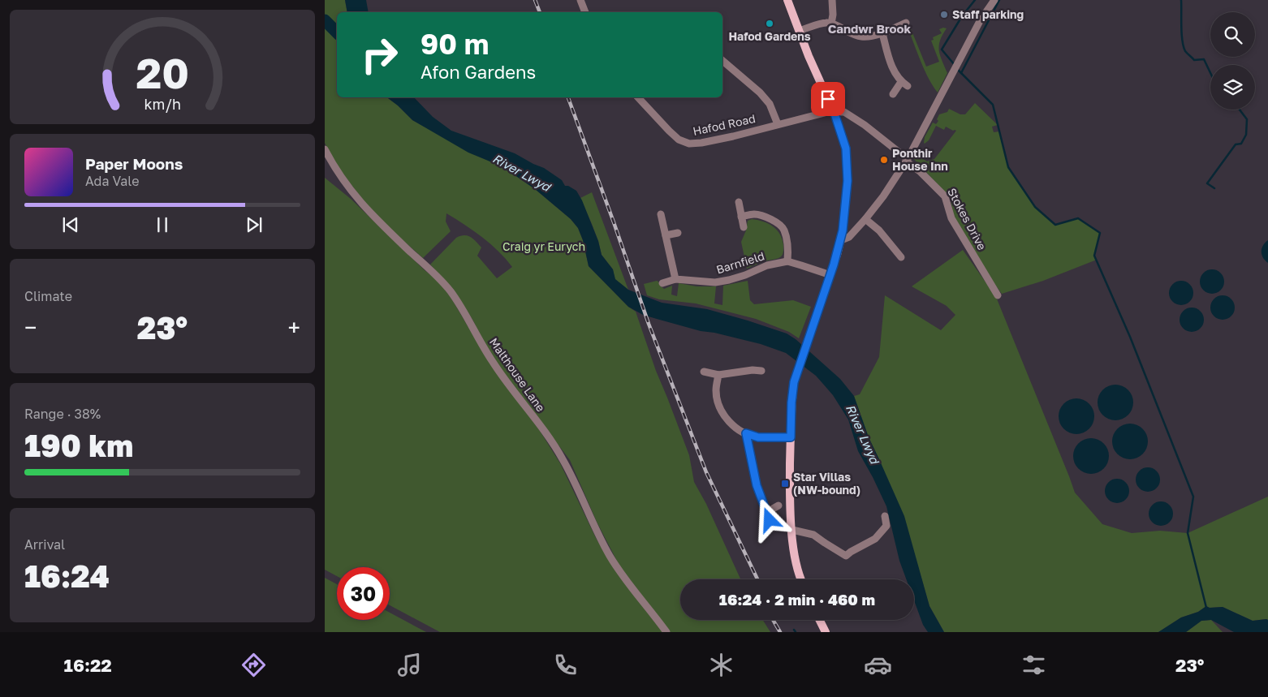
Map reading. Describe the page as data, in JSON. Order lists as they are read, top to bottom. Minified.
{"streets":{"street":["Hafod Road","Stokes Drive","Barnfield","Malthouse Lane"]},"crossings":[["Hafod Road","Stokes Drive"]],"districts":["Candwr Brook"],"water":["River Lwyd"],"parks":["Craig yr Eurych"],"places":{"other":["Staff parking","Hafod Gardens","Ponthir House Inn"],"transit":["Star Villas (NW-bound)"]},"page":{"turn":["90 m","Afon Gardens"],"song":["Paper Moons","Ada Vale"],"tile":["Climate",["Range · 38%","190 km"],["Arrival","16:24"]],"heat":["−","23°","+"],"limit":"30","trip":"16:24 · 2 min · 460 m","tabs":["16:22","23°"],"gauge":["20","km/h"]}}
